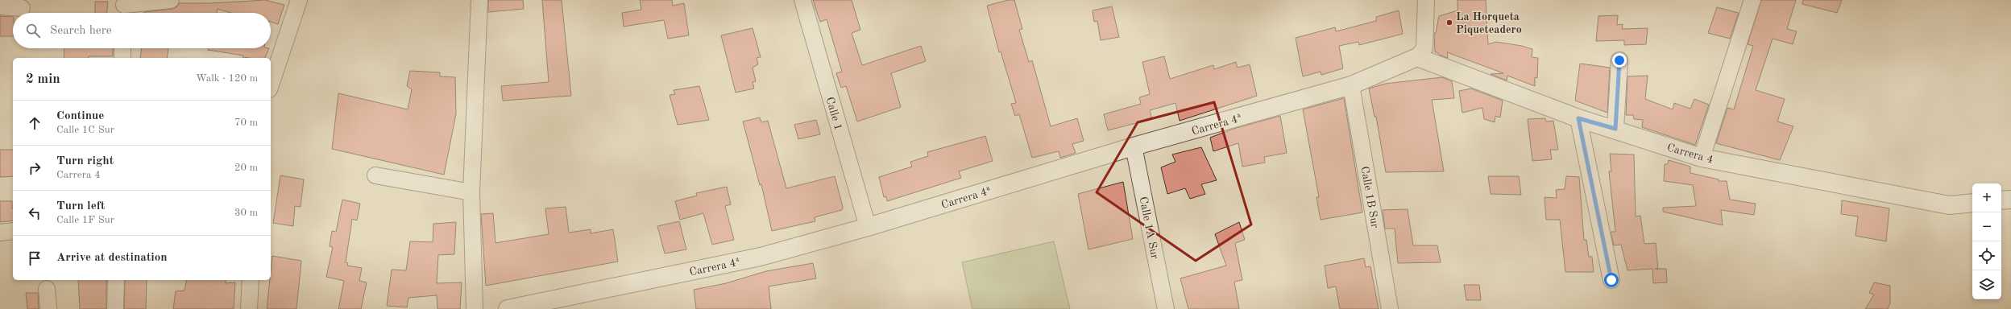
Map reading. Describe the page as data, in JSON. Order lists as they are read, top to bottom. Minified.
{"streets":{"street":["Calle 1","Carrera 4ª","Carrera 4","Calle 1B Sur","Calle 1A Sur"]},"crossings":[["Calle 1","Carrera 4ª"],["Carrera 4ª","Carrera 4"],["Carrera 4ª","Calle 1B Sur"],["Carrera 4ª","Calle 1A Sur"]],"places":["La Horqueta Piqueteadero"],"page":{"search":"Search here","heading":["2 min","Walk · 120 m"],"list":[["Continue","Calle 1C Sur","70 m"],["Turn right","Carrera 4","20 m"],["Turn left","Calle 1F Sur","30 m"],"Arrive at destination"],"map_buttons":["+","−"]}}
